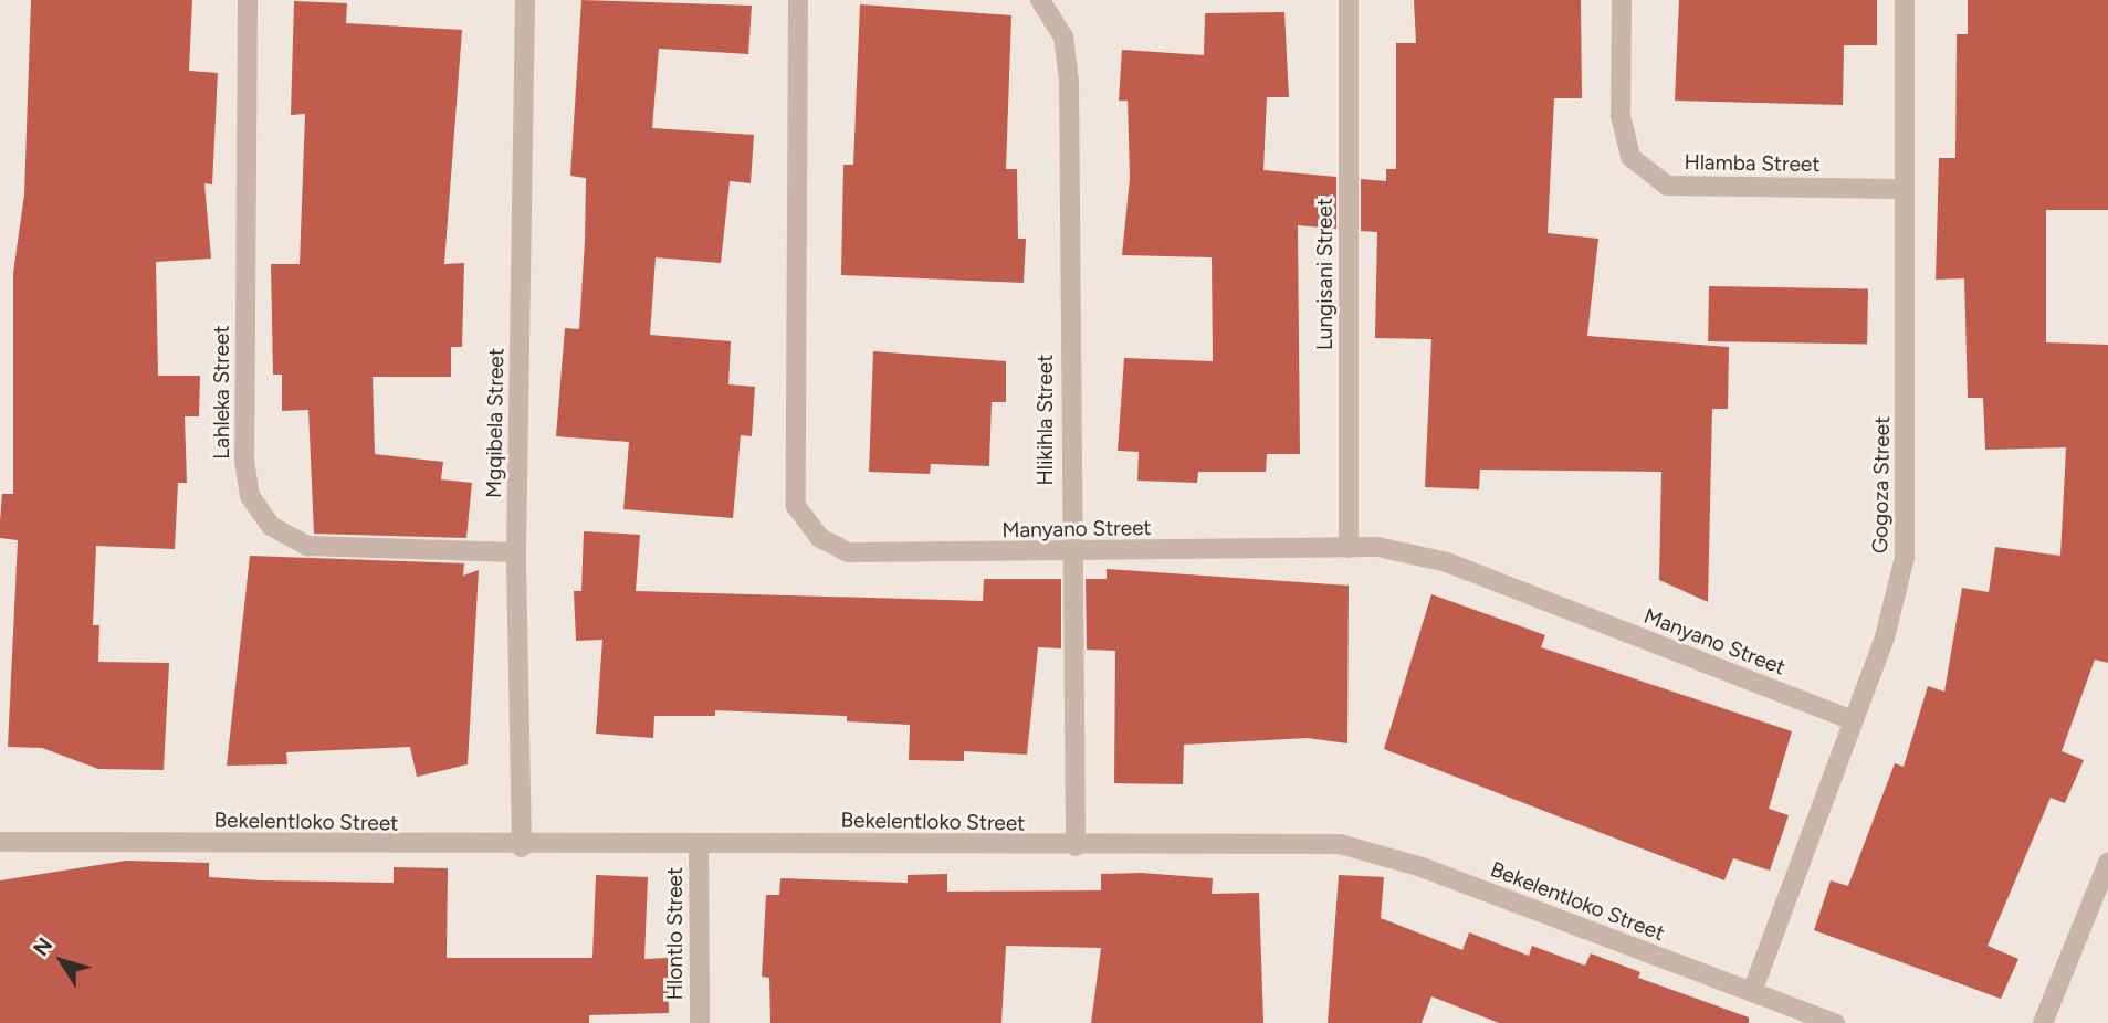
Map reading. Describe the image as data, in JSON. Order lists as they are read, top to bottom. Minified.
{"streets":{"street":["Hlamba Street","Lungisani Street","Lahleka Street","Hlikihla Street","Mgqibela Street","Gogoza Street","Manyano Street","Bekelentloko Street","Hlontlo Street"]},"crossings":[["Hlamba Street","Gogoza Street"],["Lungisani Street","Manyano Street"],["Lahleka Street","Mgqibela Street"],["Hlikihla Street","Manyano Street"],["Hlikihla Street","Bekelentloko Street"],["Mgqibela Street","Bekelentloko Street"],["Gogoza Street","Manyano Street"],["Gogoza Street","Bekelentloko Street"],["Bekelentloko Street","Hlontlo Street"]],"north":"top left"}
